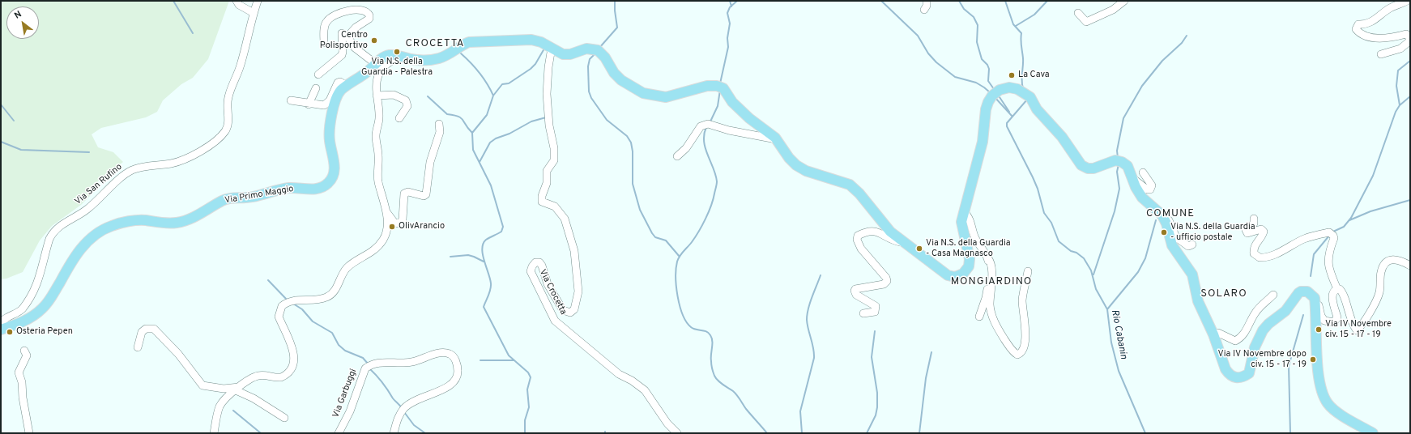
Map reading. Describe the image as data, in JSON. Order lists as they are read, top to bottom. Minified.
{"streets":{"main road":["Via Primo Maggio"],"street":["Via San Rufino","Via Crocetta","Via Garbuggi"]},"crossings":[["Via Primo Maggio","Via Crocetta"]],"districts":["CROCETTA","COMUNE","MONGIARDINO","SOLARO"],"water":["Rio Cabanin"],"places":["Centro Polisportivo","Via N.S. della Guardia - Palestra","La Cava","OlivArancio","Via N.S. della Guardia - ufficio postale","Via N.S. della Guardia - Casa Magnasco","Via IV Novembre civ. 15 - 17 - 19","Osteria Pepen","Via IV Novembre dopo civ. 15 - 17 - 19"],"north":"top left"}
